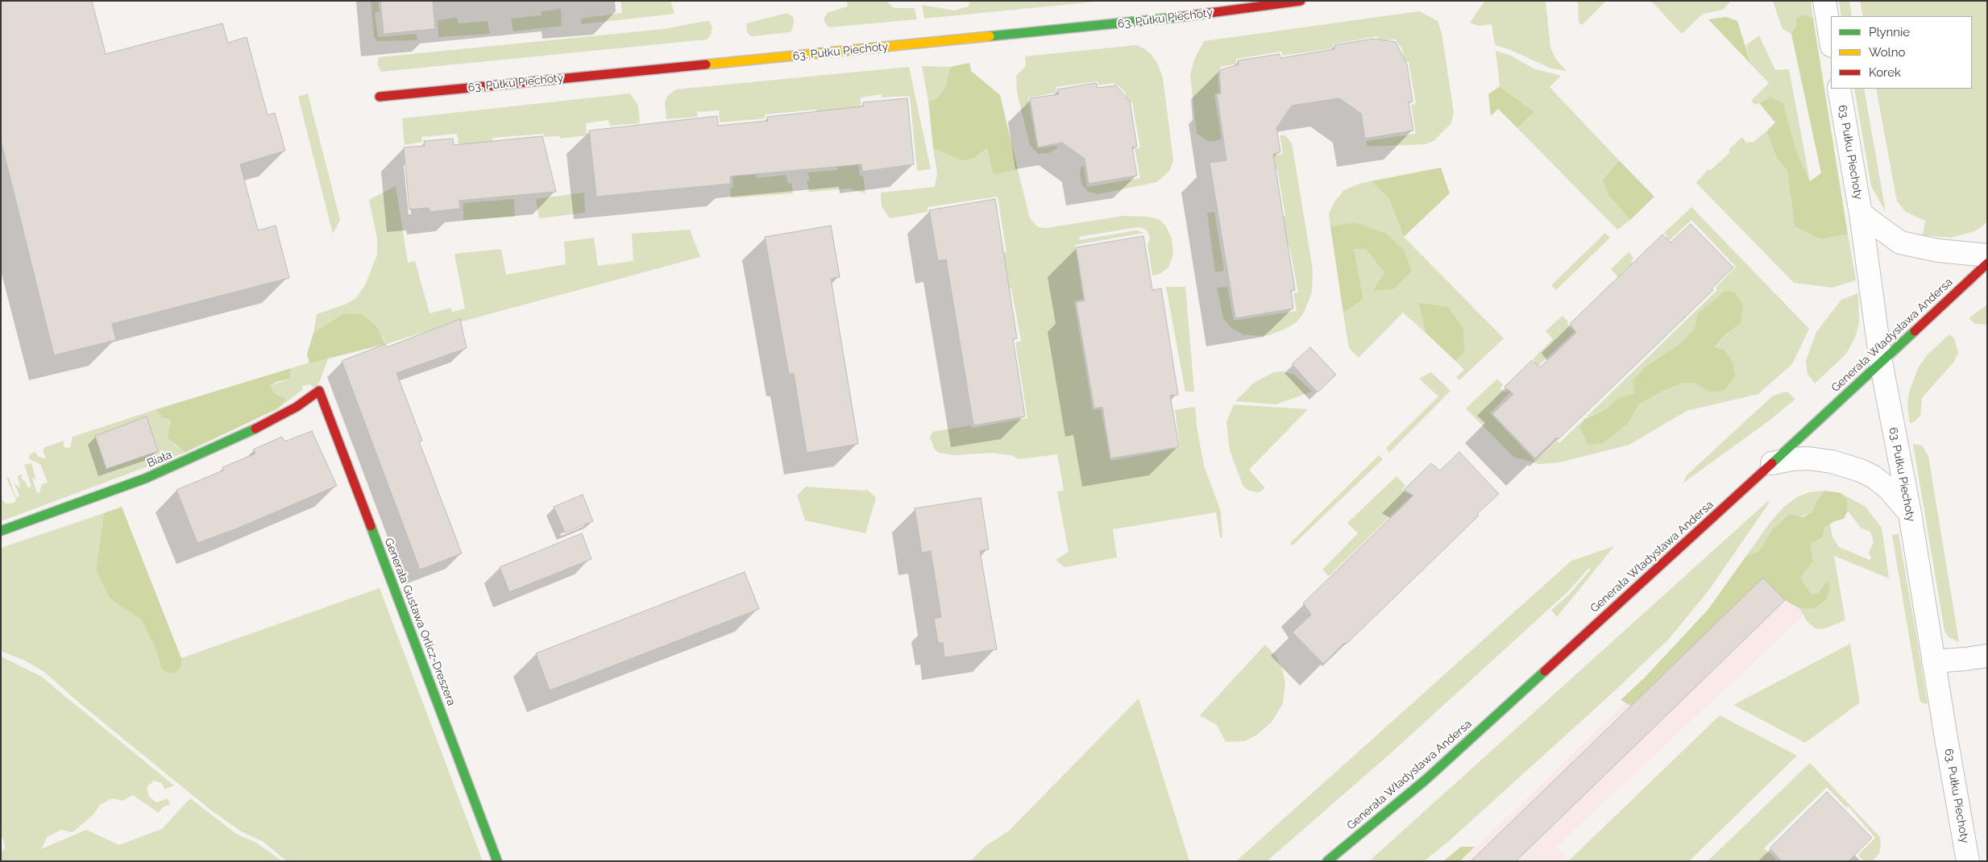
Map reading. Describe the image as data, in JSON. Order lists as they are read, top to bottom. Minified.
{"streets":{"street":["63. Pułku Piechoty","Generała Władysława Andersa","Biała","Generała Gustawa Orlicz-Dreszera"]},"crossings":[["63. Pułku Piechoty","Generała Władysława Andersa"],["Biała","Generała Gustawa Orlicz-Dreszera"]],"legend":["Płynnie","Wolno","Korek"]}
